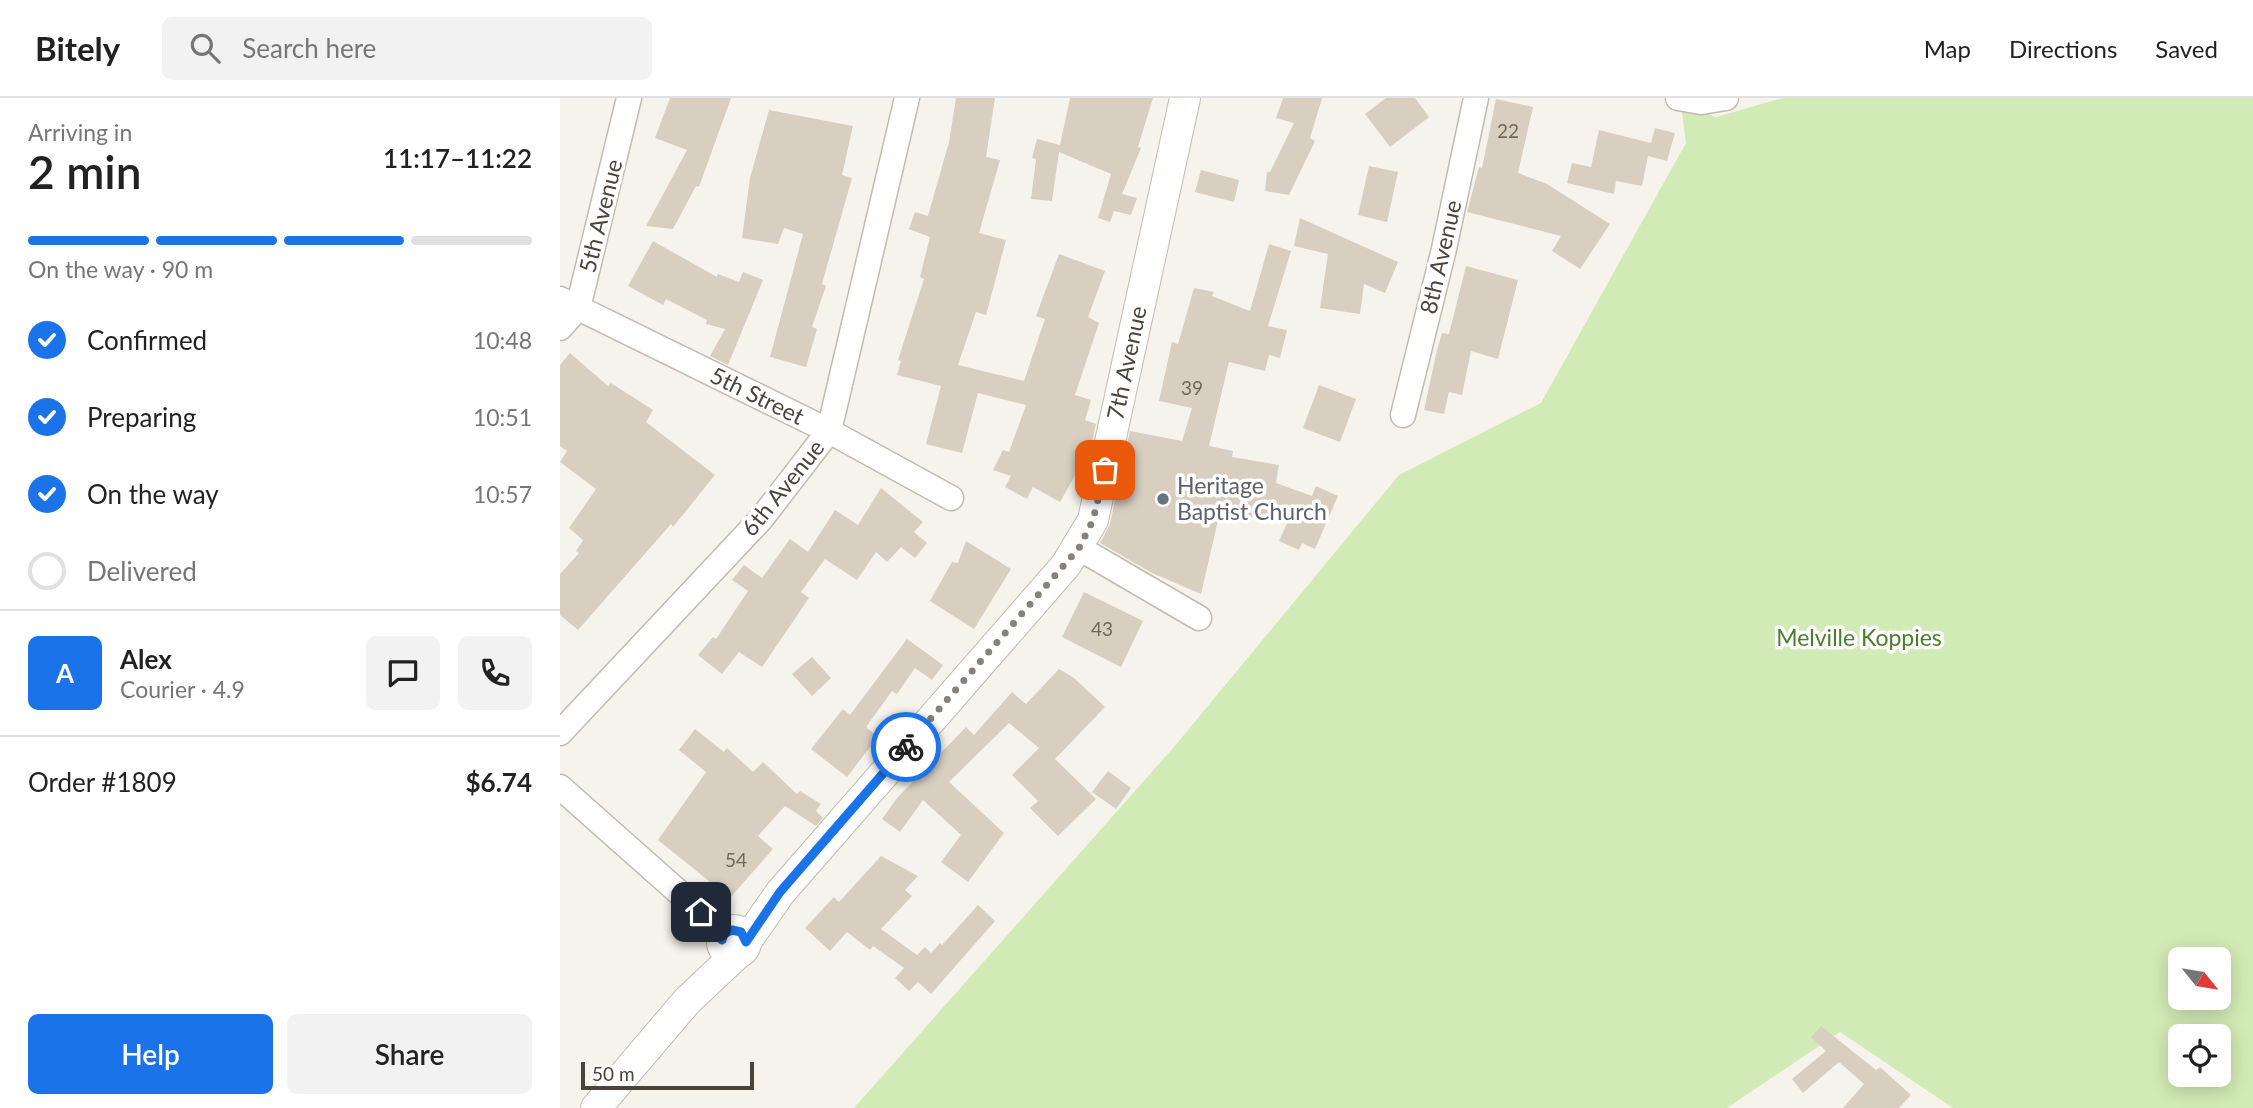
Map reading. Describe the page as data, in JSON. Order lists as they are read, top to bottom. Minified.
{"streets":{"street":["5th Avenue","8th Avenue","7th Avenue","5th Street","6th Avenue"]},"crossings":[["5th Avenue","5th Street"],["5th Street","6th Avenue"]],"parks":["Melville Koppies"],"places":["Heritage Baptist Church"],"house_numbers":["22","39","43","54"],"scale_bar":"50 m","north":"bottom right","page":{"header":"Bitely","search":"Search here","nav":["Map","Directions","Saved"],"heading":["2 min","Arriving in","11:17–11:22"],"panel":["Alex","Courier · 4.9","Order #1809","$6.74"],"bar":"On the way · 90 m","list":[["Confirmed","10:48"],["Preparing","10:51"],["On the way","10:57"],"Delivered"],"round":"A","buttons":["Help","Share"],"scale":"50 m"}}
